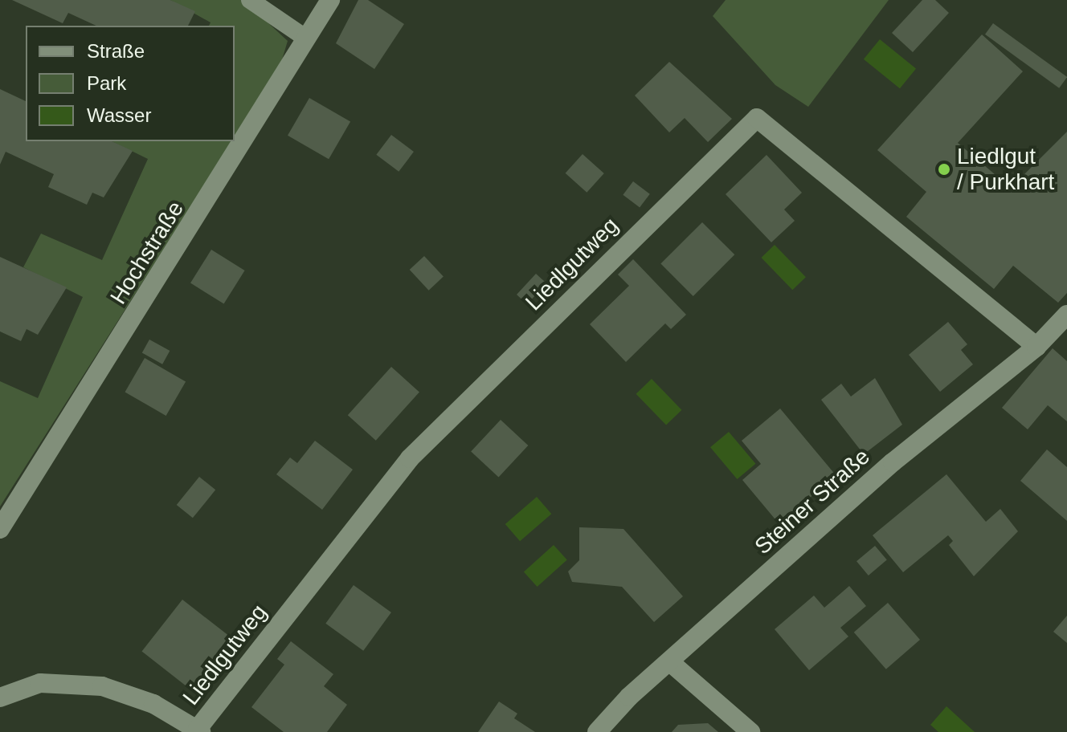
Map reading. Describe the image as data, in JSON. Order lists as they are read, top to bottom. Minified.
{"streets":{"street":["Hochstraße","Liedlgutweg","Steiner Straße"]},"crossings":[["Liedlgutweg","Steiner Straße"]],"places":["Liedlgut / Purkhart"],"legend":["Straße","Park","Wasser"]}
